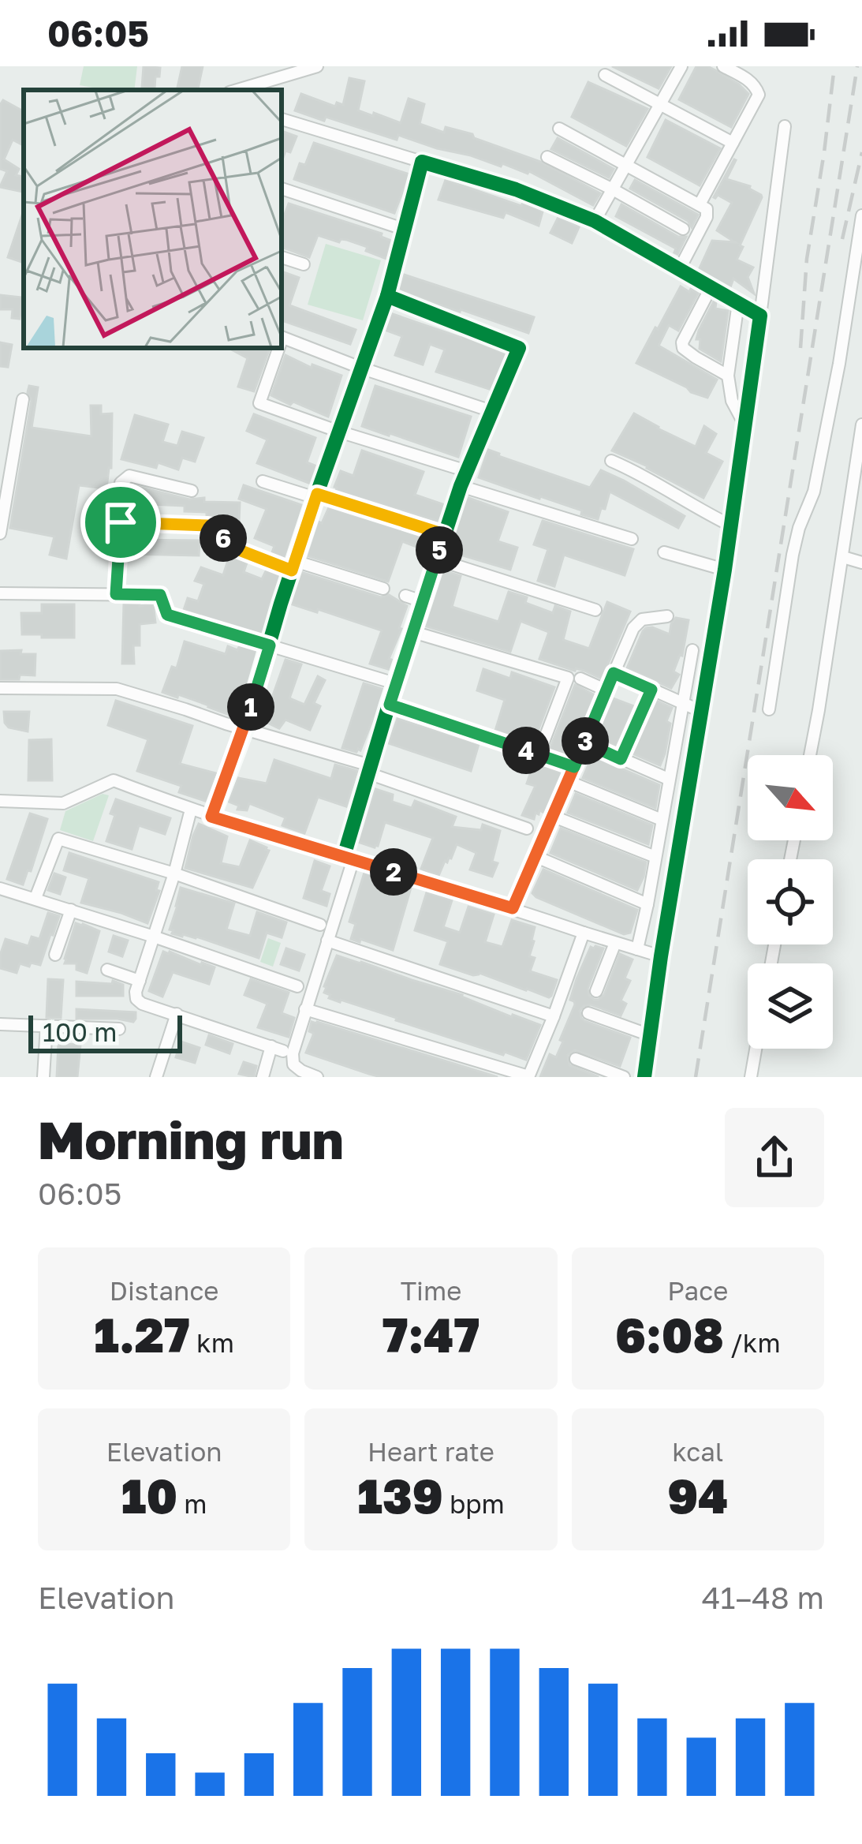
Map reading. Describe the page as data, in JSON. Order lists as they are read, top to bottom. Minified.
{"scale_bar":"100 m","north":"bottom right","page":{"status":"06:05","pins":["6","5","1","3","4","2"],"scale":"100 m","heading":["Morning run","06:05"],"stats":[["Distance","1.27 km"],["Time","7:47"],["Pace","6:08 /km"],["Elevation","10 m"],["Heart rate","139 bpm"],["kcal","94"]],"chart":["Elevation","41–48 m"]}}
